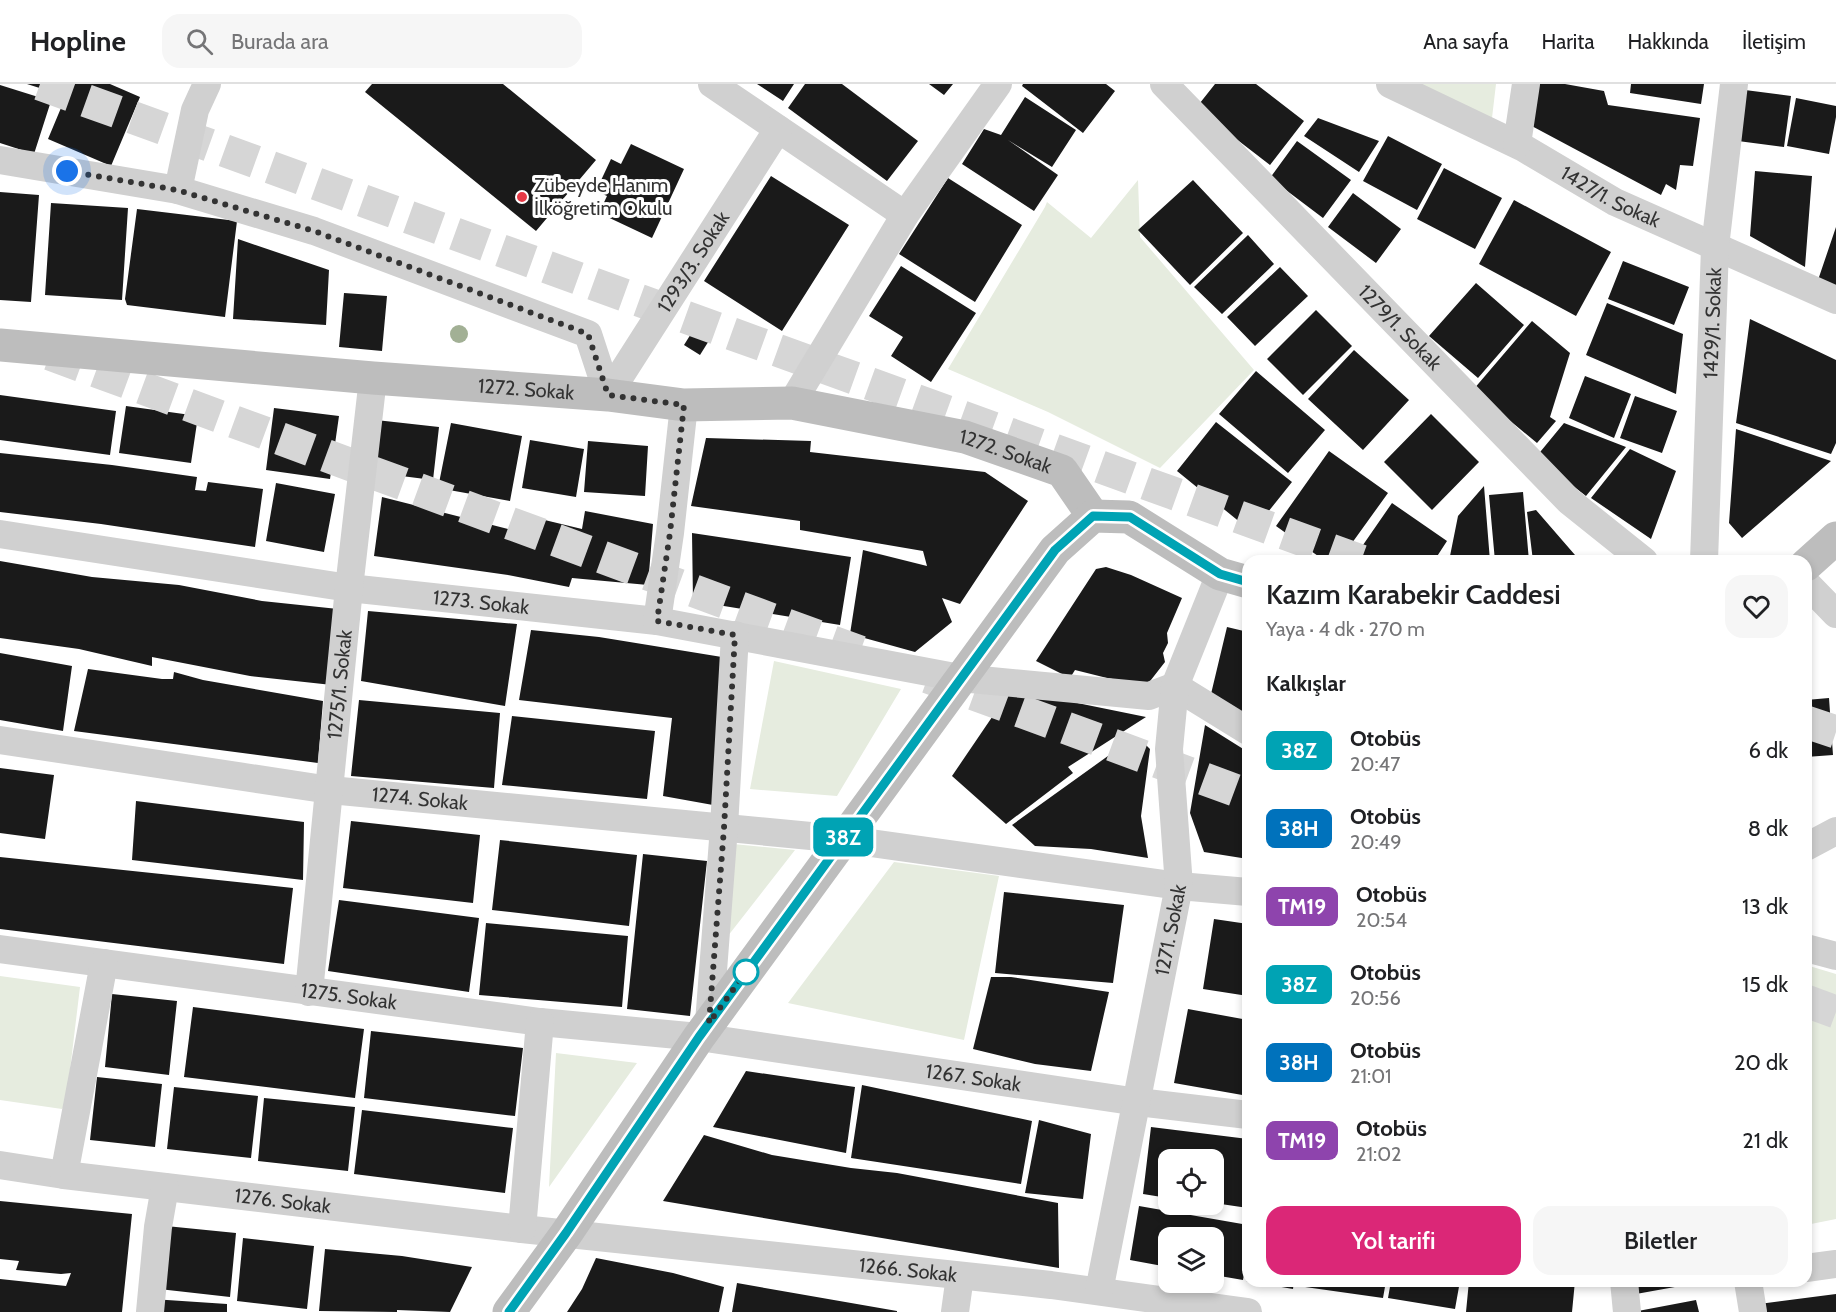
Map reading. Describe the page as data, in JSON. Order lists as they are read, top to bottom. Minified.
{"streets":{"main road":["1272. Sokak"],"street":["1427/1. Sokak","1293/3. Sokak","1429/1. Sokak","1279/1. Sokak","1273. Sokak","1275/1. Sokak","1274. Sokak","1271. Sokak","1275. Sokak","1267. Sokak","1276. Sokak","1266. Sokak"]},"crossings":[["1427/1. Sokak","1429/1. Sokak"],["1293/3. Sokak","1272. Sokak"],["1272. Sokak","1275/1. Sokak"],["1273. Sokak","1275/1. Sokak"],["1273. Sokak","1271. Sokak"],["1275/1. Sokak","1274. Sokak"],["1275/1. Sokak","1275. Sokak"],["1274. Sokak","1271. Sokak"],["1271. Sokak","1267. Sokak"],["1271. Sokak","1266. Sokak"],["1275. Sokak","1267. Sokak"],["1276. Sokak","1266. Sokak"]],"places":["Zübeyde Hanım İlköğretim Okulu"],"lines":["bus line 38Z"],"page":{"header":"Hopline","search":"Burada ara","nav":["Ana sayfa","Harita","Hakkında","İletişim"],"on_map":"38Z","heading":[["Kazım Karabekir Caddesi","Yaya · 4 dk · 270 m"],"Kalkışlar"],"list":[{"mark":"38Z","name":"Otobüs","note":"20:47","value":"6 dk"},{"mark":"38H","name":"Otobüs","note":"20:49","value":"8 dk"},{"mark":"TM19","name":"Otobüs","note":"20:54","value":"13 dk"},{"mark":"38Z","name":"Otobüs","note":"20:56","value":"15 dk"},{"mark":"38H","name":"Otobüs","note":"21:01","value":"20 dk"},{"mark":"TM19","name":"Otobüs","note":"21:02","value":"21 dk"}],"buttons":["Yol tarifi","Biletler"]}}
